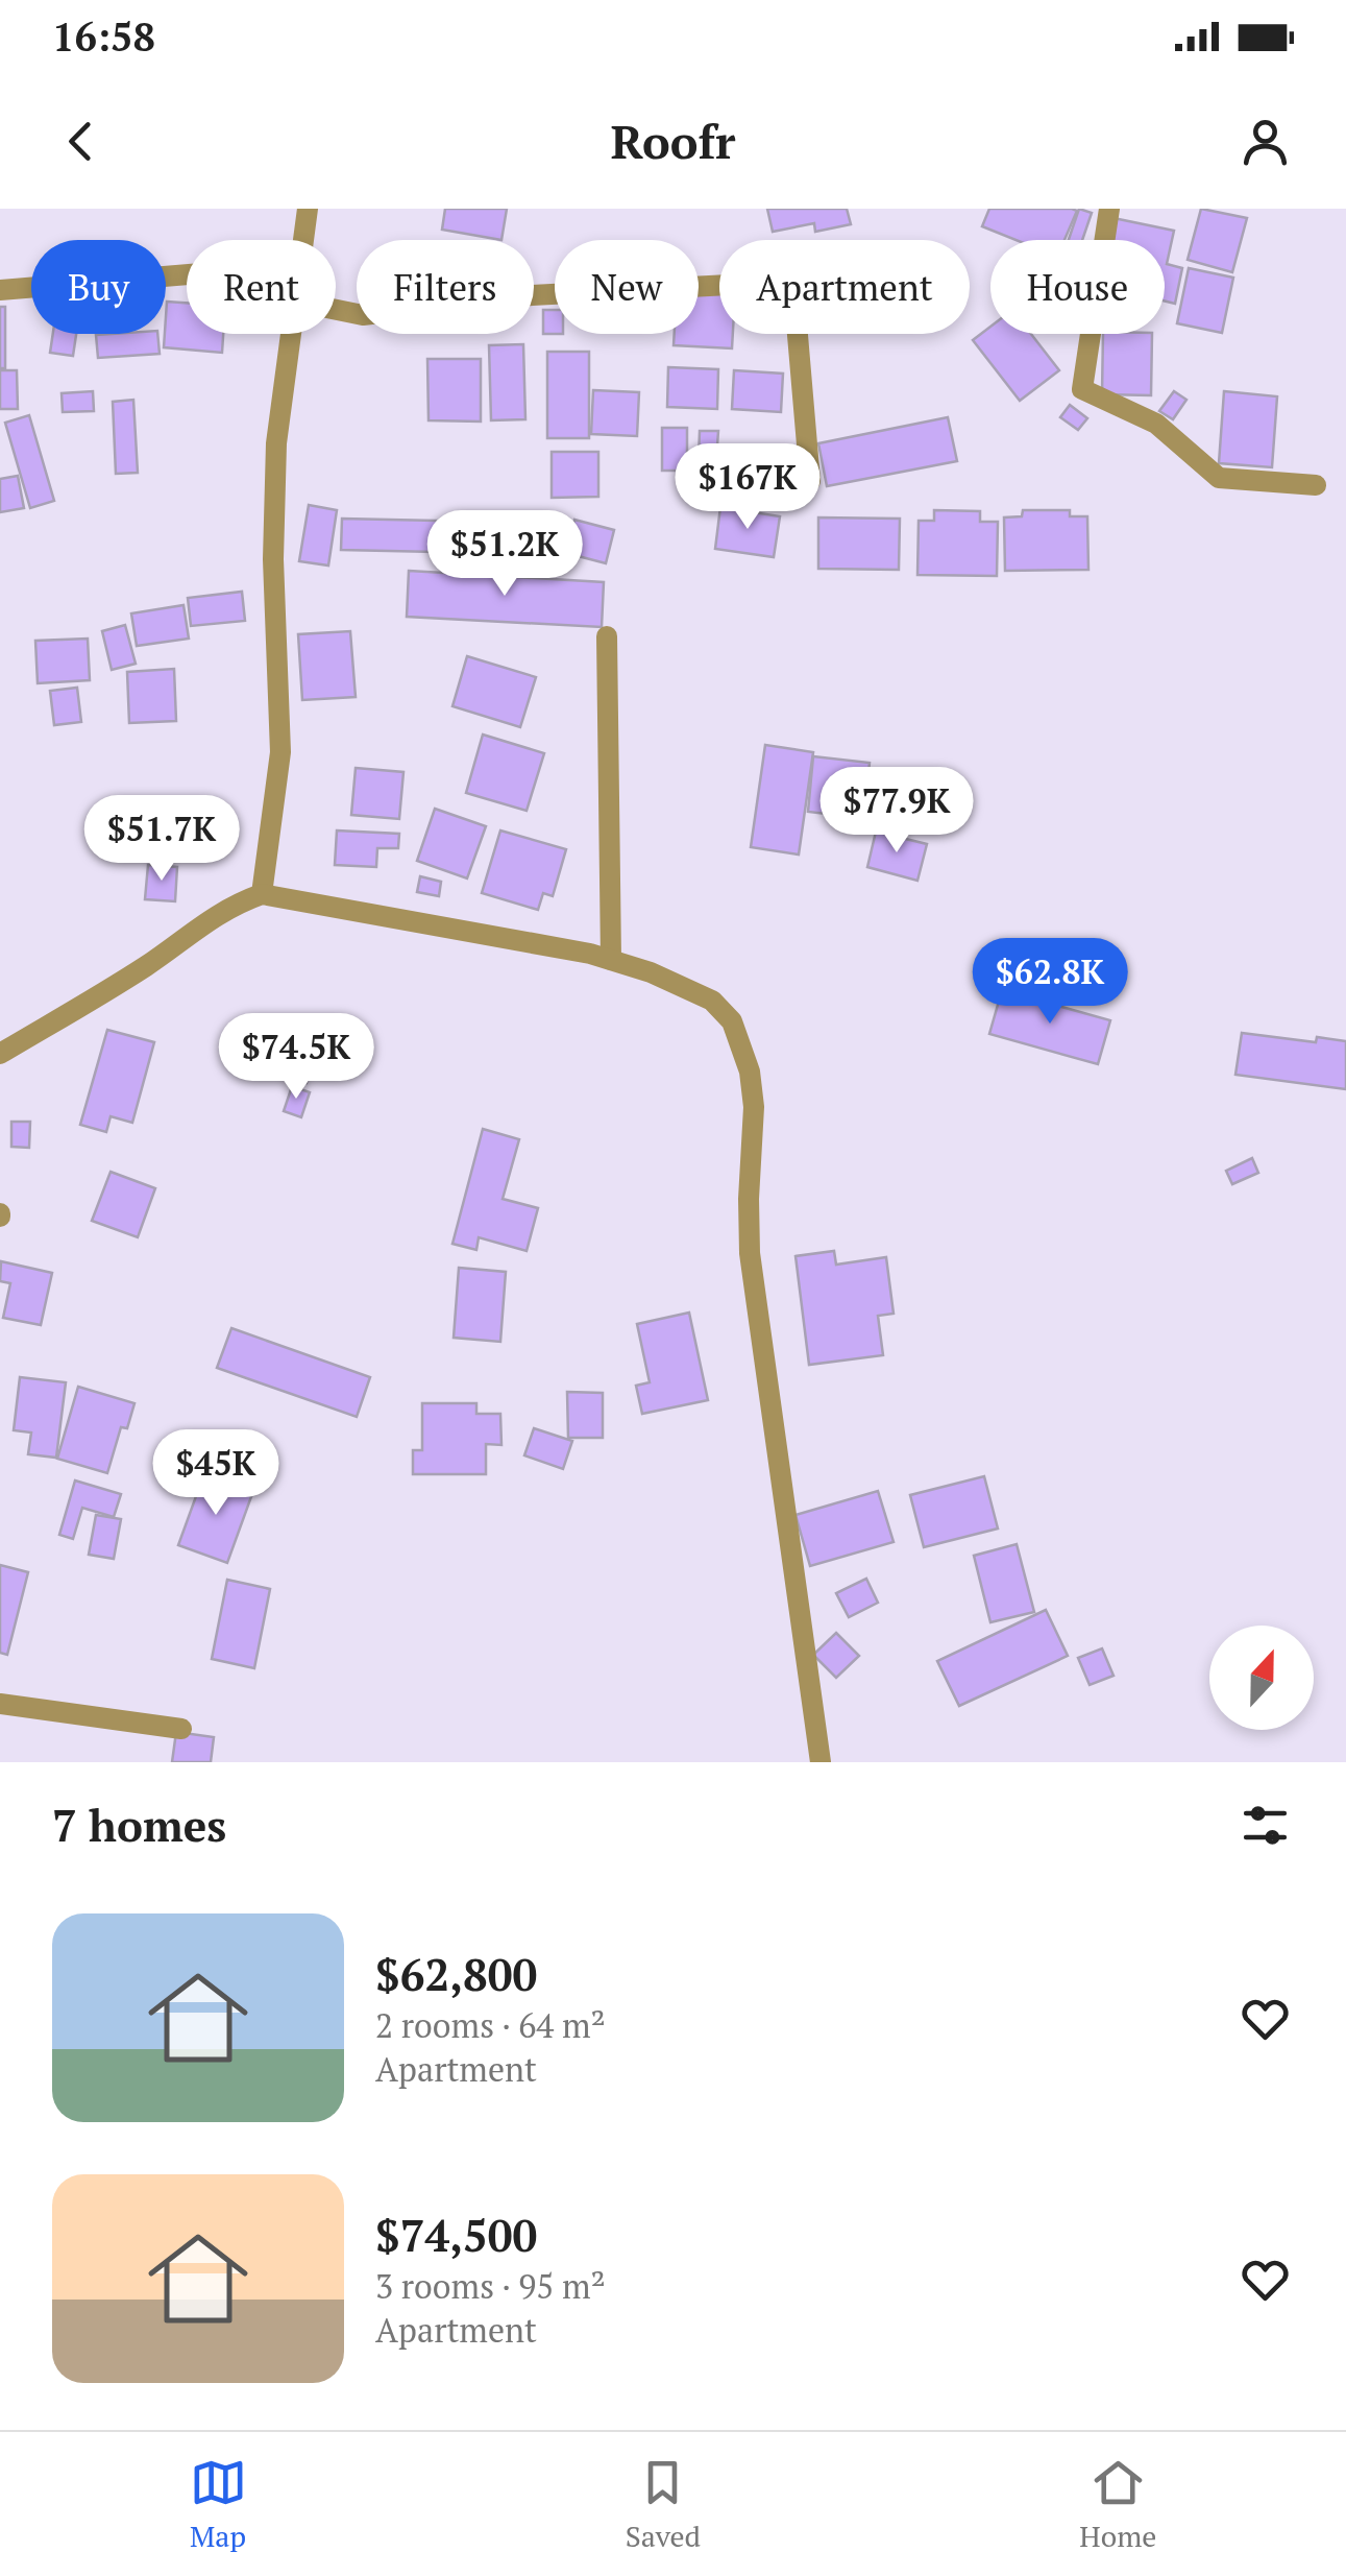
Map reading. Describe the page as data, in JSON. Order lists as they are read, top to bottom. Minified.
{"north":"top","page":{"status":"16:58","header":"Roofr","chip":["Buy","Rent","Filters","New","Apartment","House"],"price":["$167K","$51.2K","$77.9K","$51.7K","$62.8K","$74.5K","$45K"],"heading":"7 homes","list":[{"name":"$62,800","note":"2 rooms · 64 m² · Apartment"},{"name":"$74,500","note":"3 rooms · 95 m² · Apartment"}],"tabs":["Map","Saved","Home"]}}
